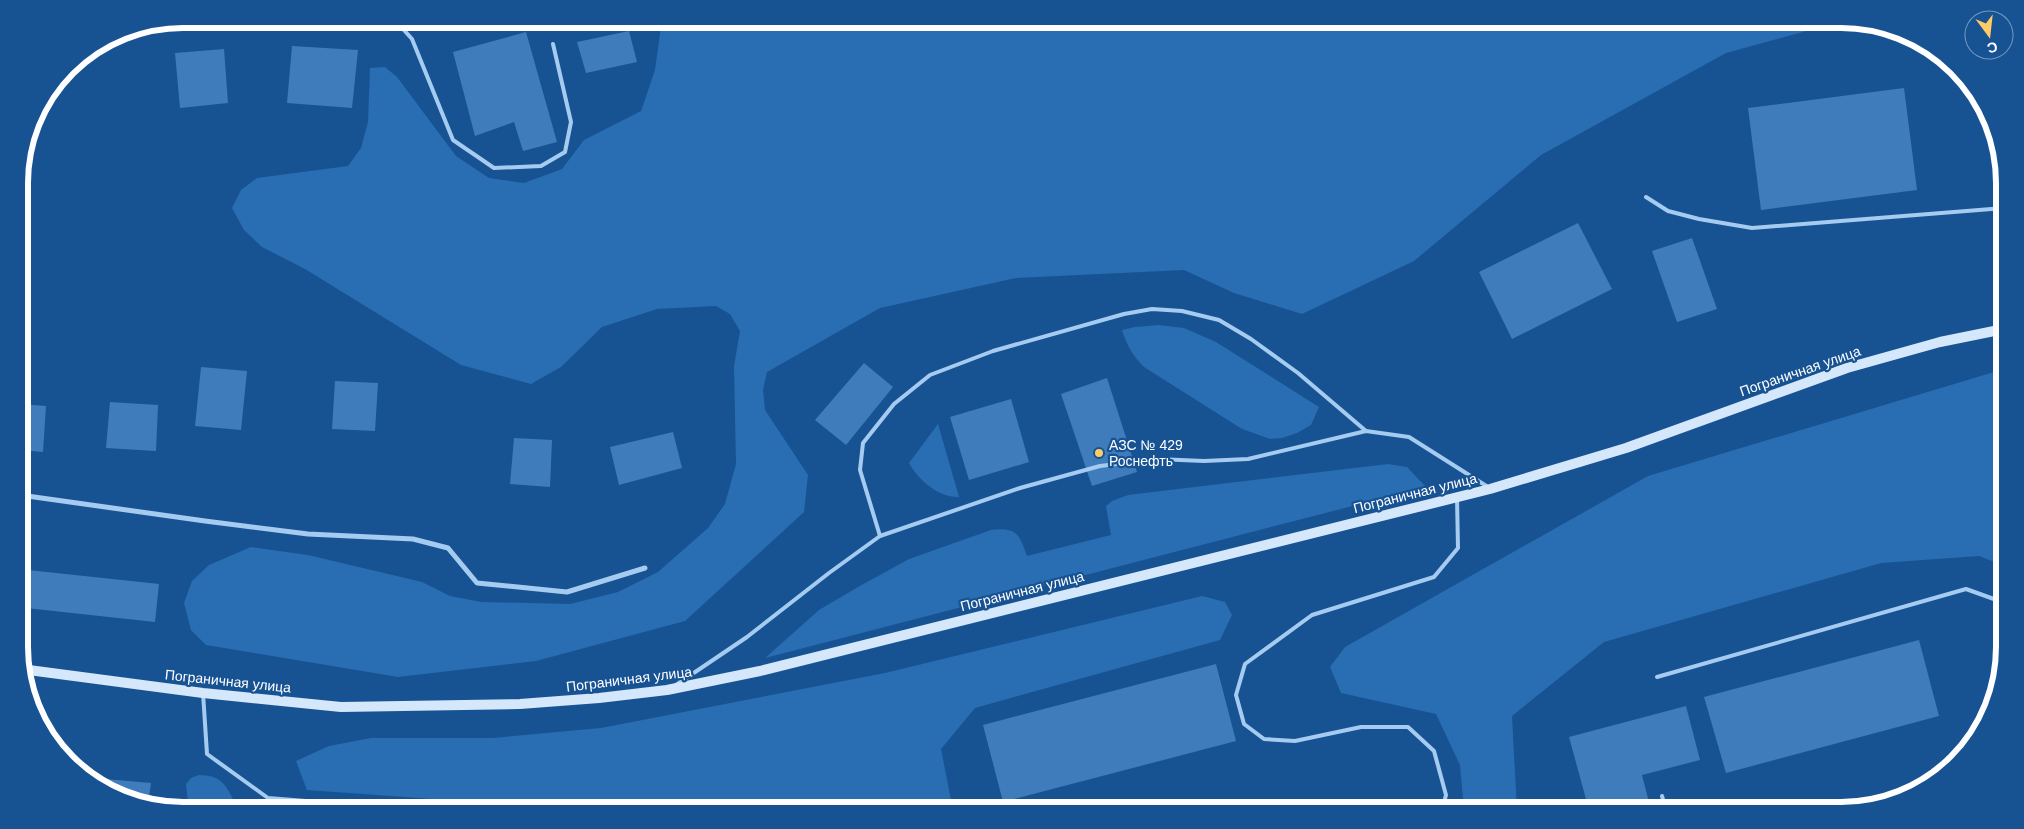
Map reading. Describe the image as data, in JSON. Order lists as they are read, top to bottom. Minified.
{"streets":{"main road":["Пограничная улица"]},"places":["АЗС № 429 Роснефть"],"north":"bottom"}
